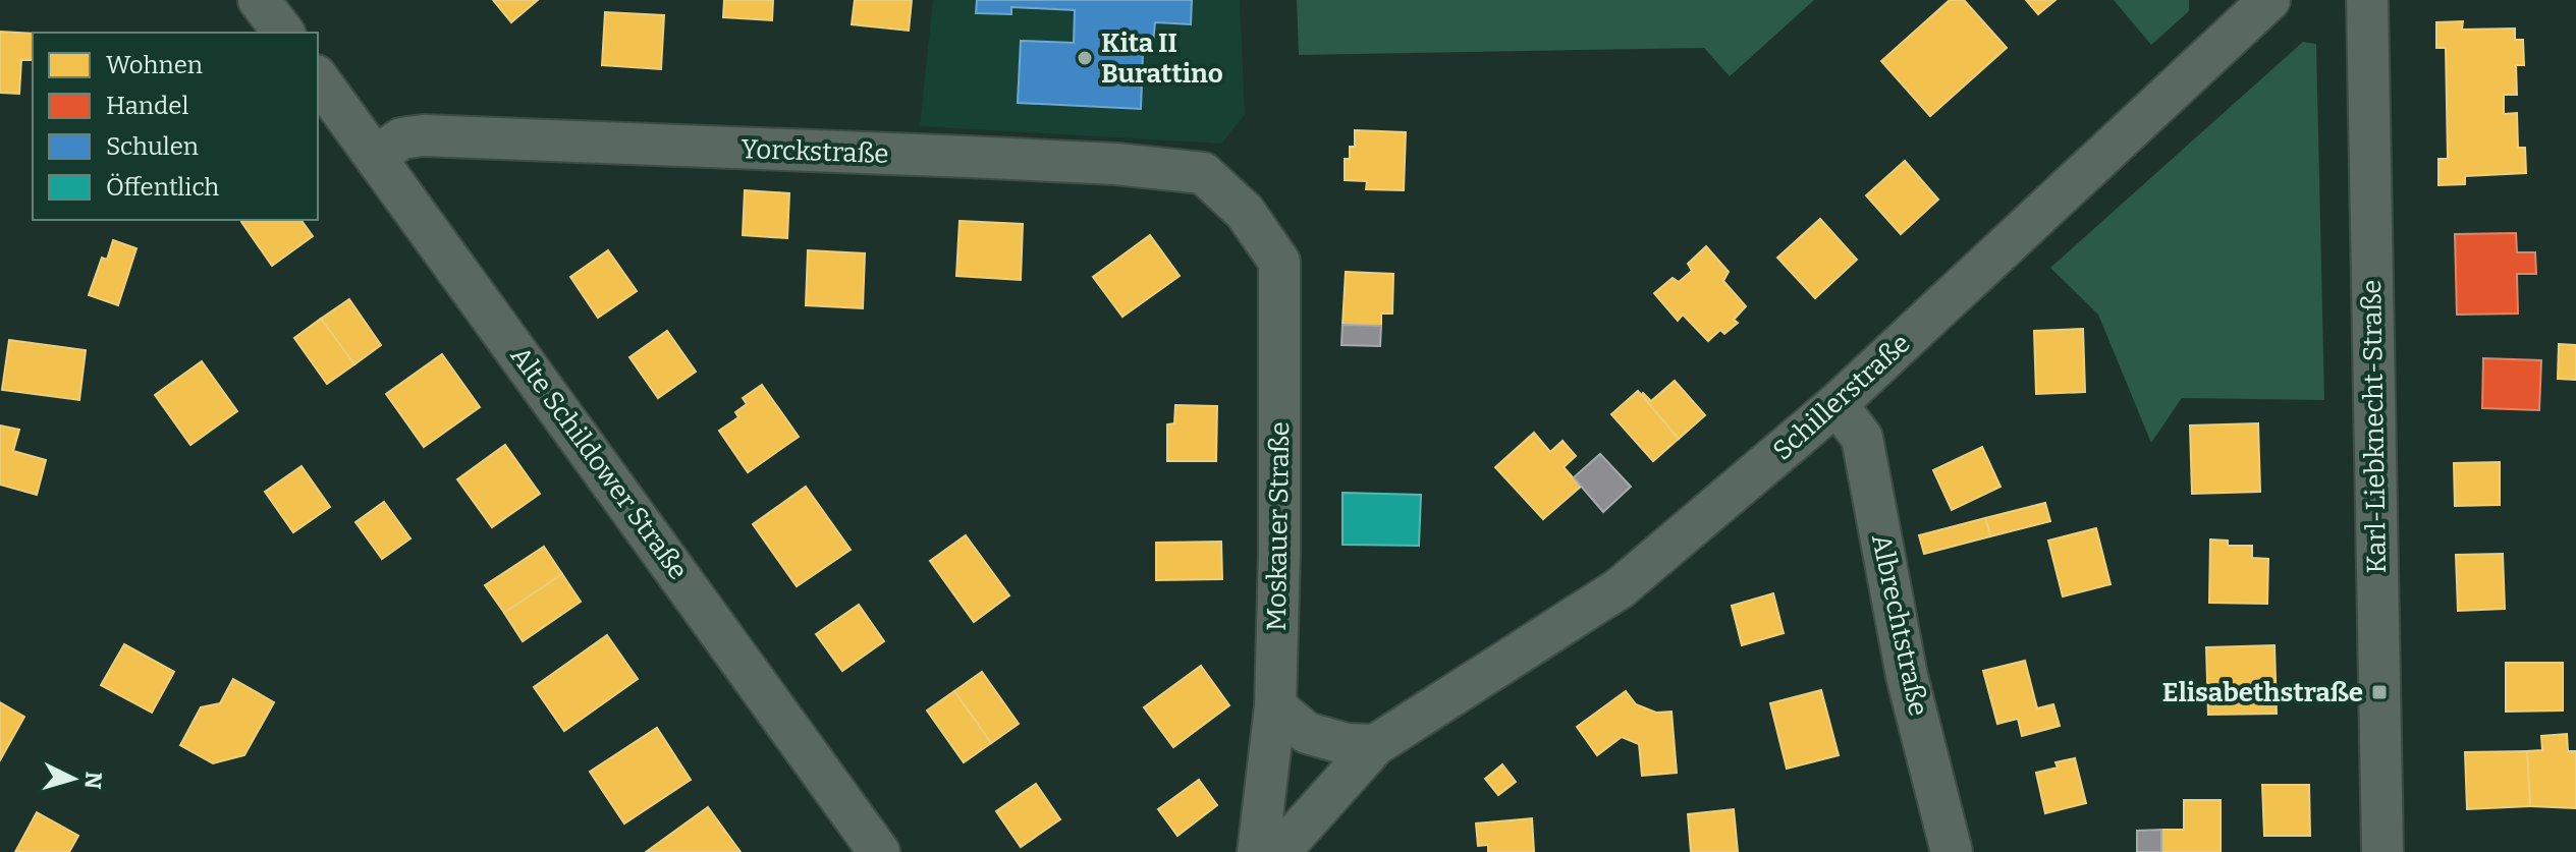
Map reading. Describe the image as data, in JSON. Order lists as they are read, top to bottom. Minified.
{"streets":{"street":["Yorckstraße","Schillerstraße","Karl-Liebknecht-Straße","Alte Schildower Straße","Moskauer Straße","Albrechtstraße"]},"crossings":[["Yorckstraße","Alte Schildower Straße"],["Yorckstraße","Moskauer Straße"],["Schillerstraße","Albrechtstraße"]],"places":{"other":["Kita II Burattino"],"transit":["Elisabethstraße"]},"legend":["Wohnen","Handel","Schulen","Öffentlich"],"north":"right"}
